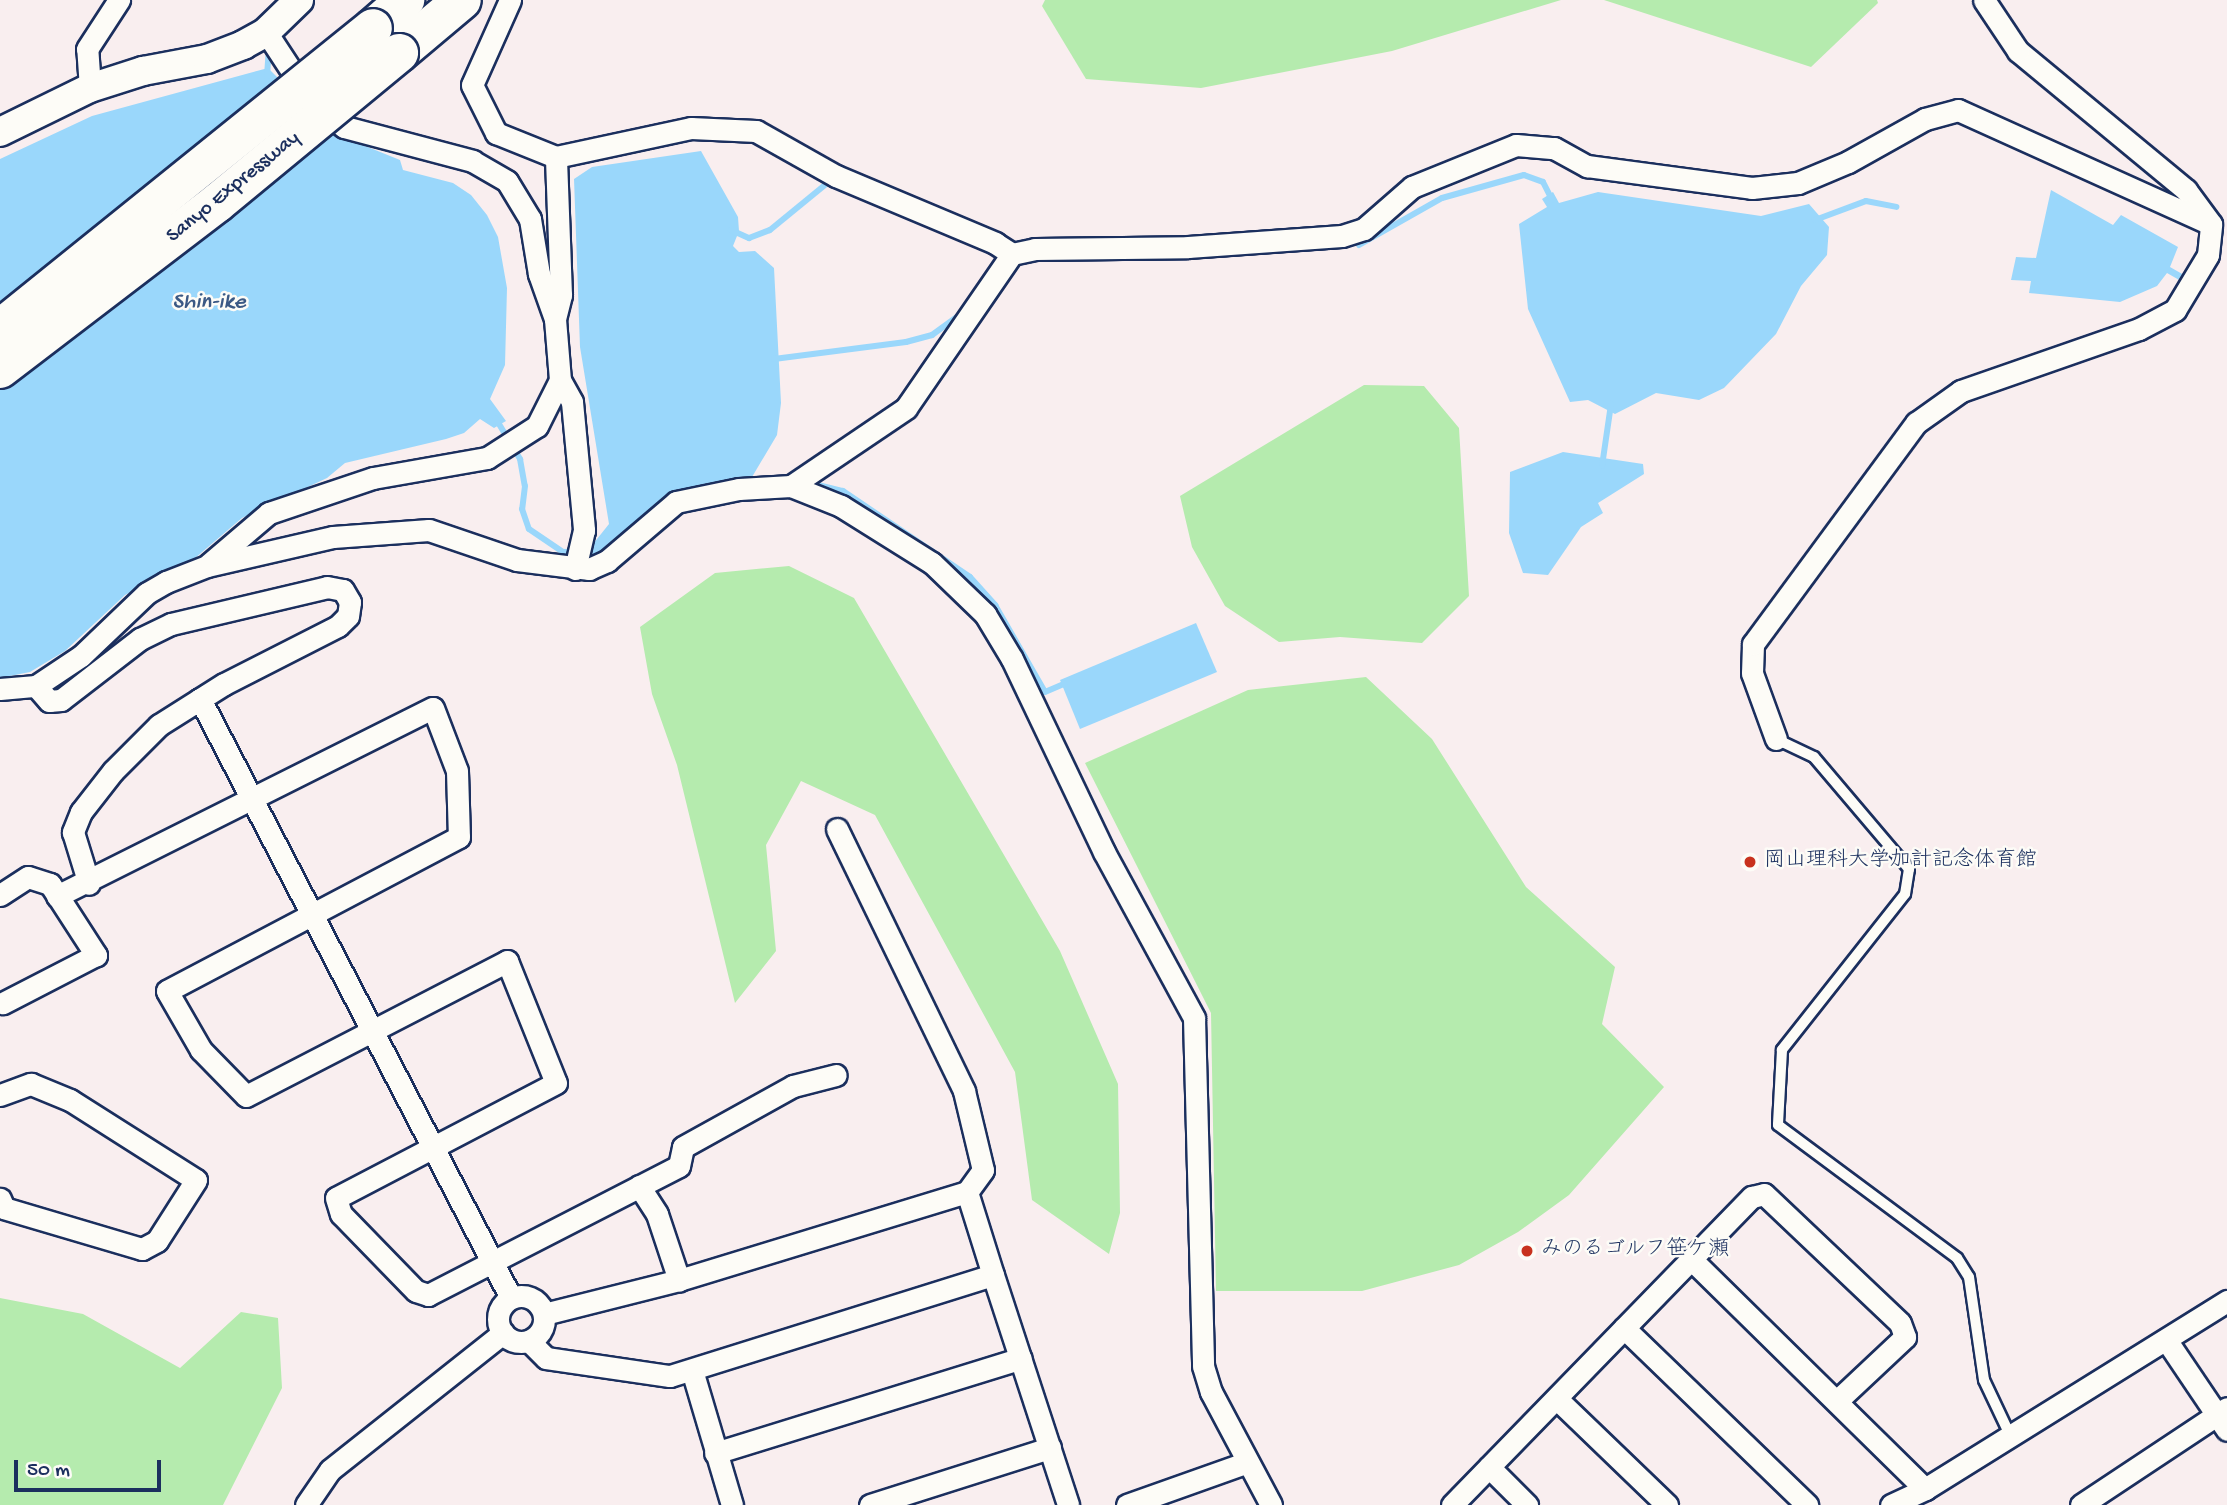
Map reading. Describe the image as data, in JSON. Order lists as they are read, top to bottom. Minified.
{"streets":{"highway":["Sanyo Expressway"]},"water":["Shin-ike"],"places":["岡山理科大学加計記念体育館","みのるゴルフ笹ケ瀬"],"scale_bar":"50 m"}
